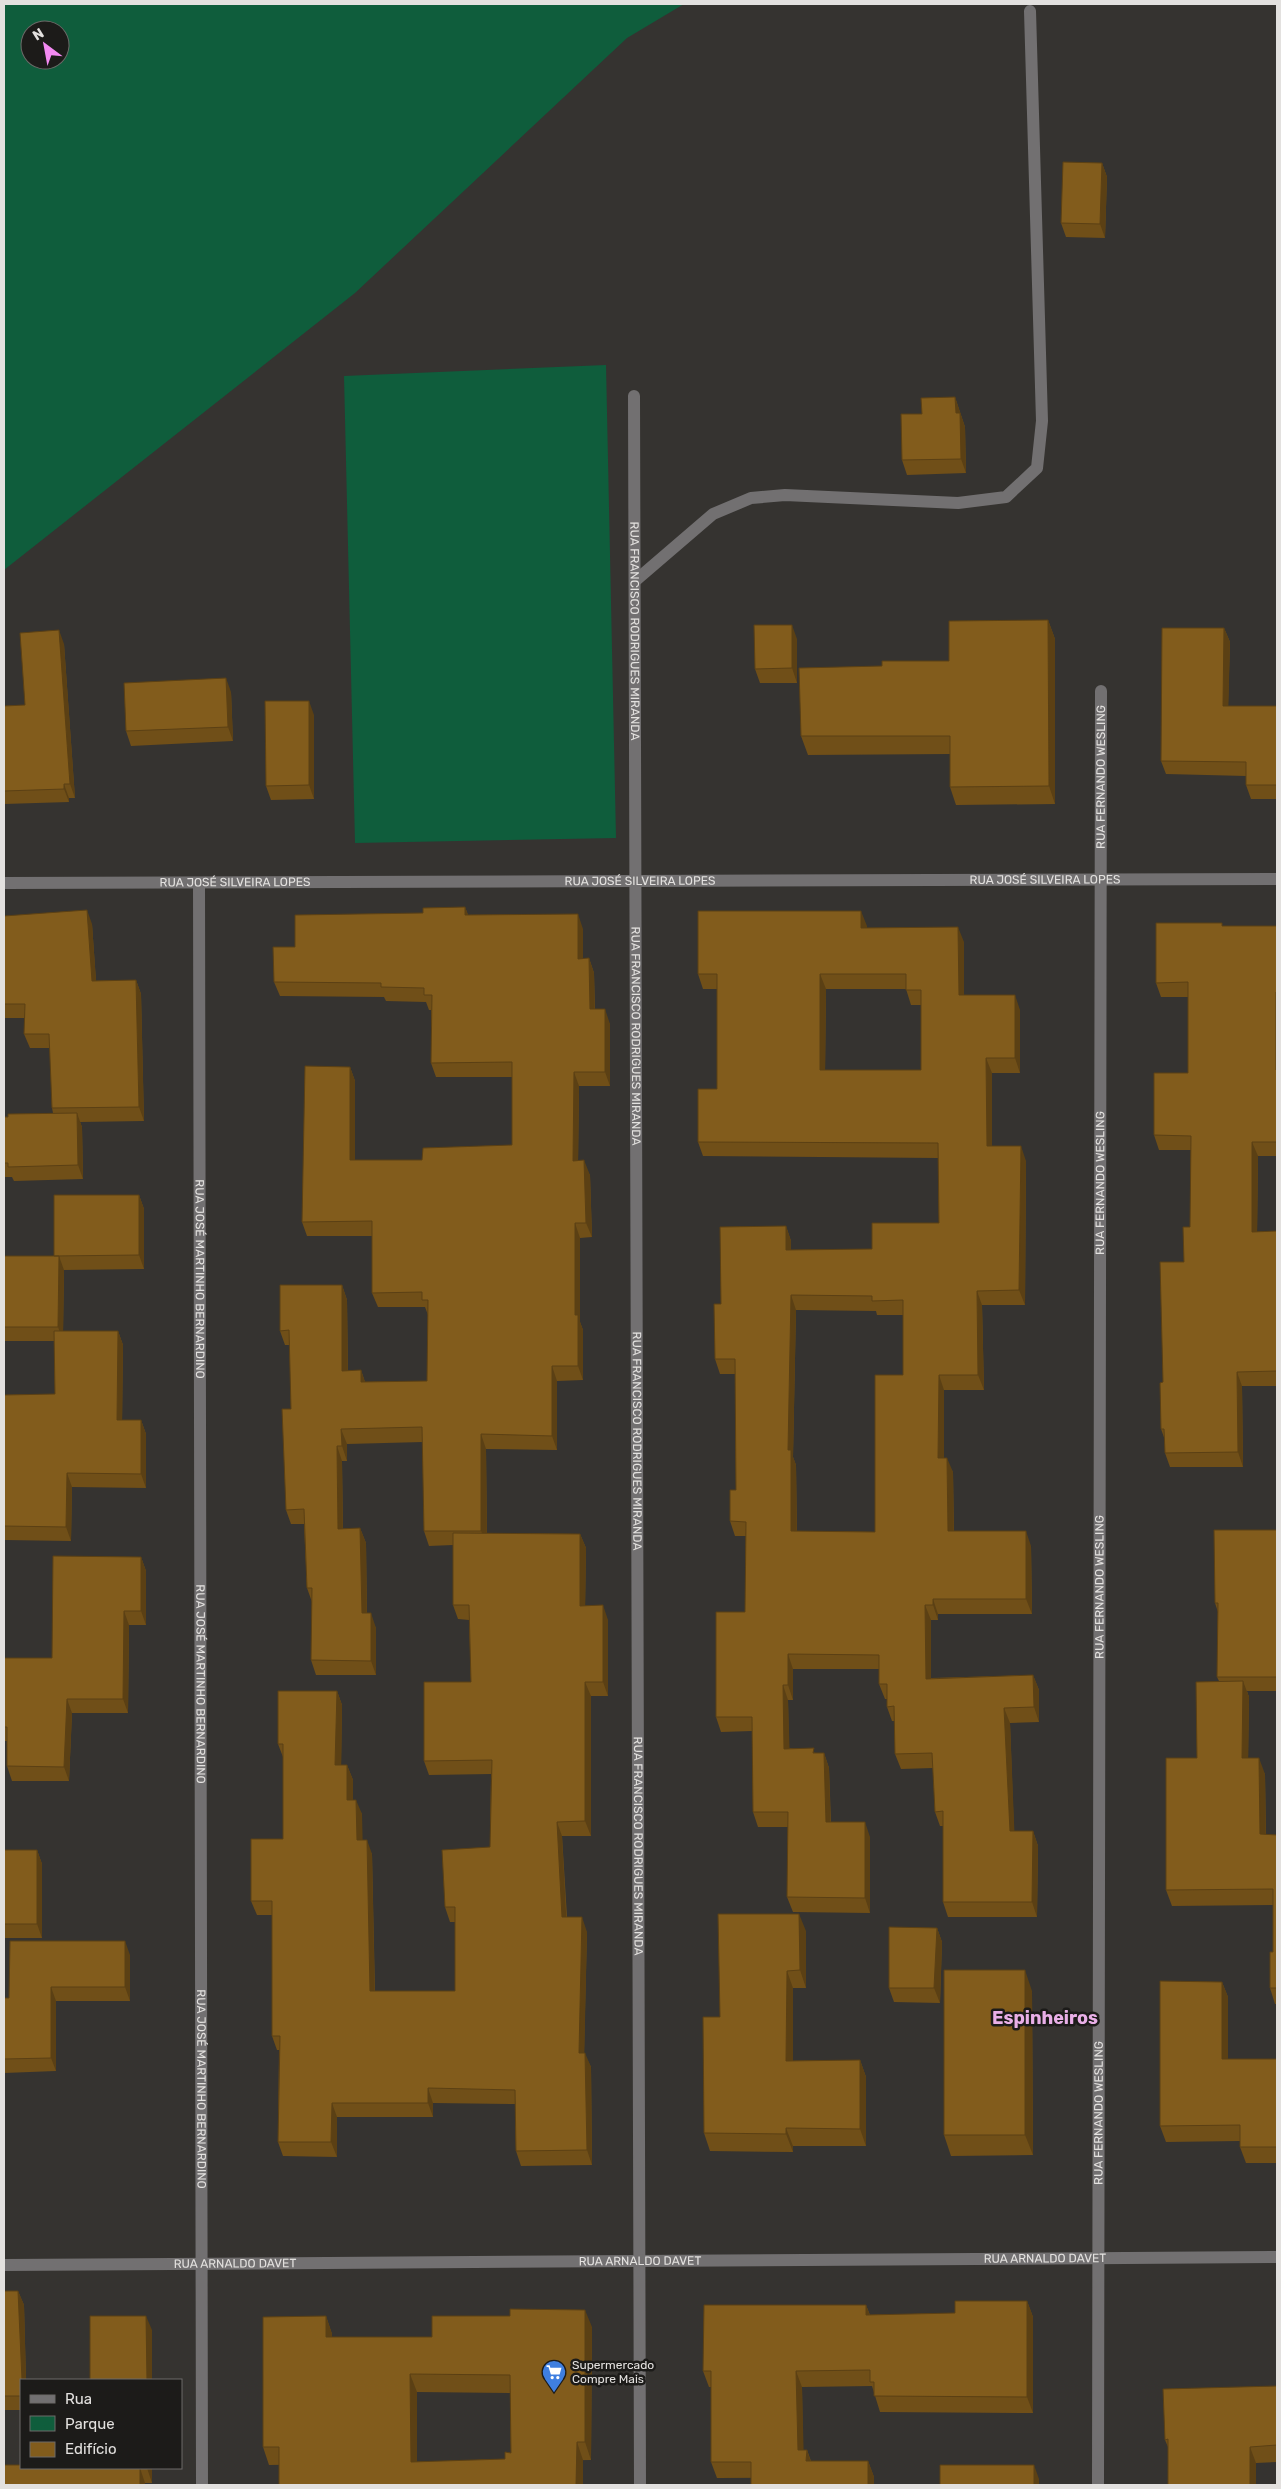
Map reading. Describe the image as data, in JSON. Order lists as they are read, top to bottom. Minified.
{"streets":{"street":["RUA FRANCISCO RODRIGUES MIRANDA","RUA FERNANDO WESLING","RUA JOSÉ SILVEIRA LOPES","RUA JOSÉ MARTINHO BERNARDINO","RUA ARNALDO DAVET"]},"crossings":[["RUA FRANCISCO RODRIGUES MIRANDA","RUA JOSÉ SILVEIRA LOPES"],["RUA FRANCISCO RODRIGUES MIRANDA","RUA ARNALDO DAVET"],["RUA FERNANDO WESLING","RUA JOSÉ SILVEIRA LOPES"],["RUA FERNANDO WESLING","RUA ARNALDO DAVET"],["RUA JOSÉ SILVEIRA LOPES","RUA JOSÉ MARTINHO BERNARDINO"],["RUA JOSÉ MARTINHO BERNARDINO","RUA ARNALDO DAVET"]],"districts":["Espinheiros"],"places":{"supermarket":["Supermercado Compre Mais"]},"legend":["Rua","Parque","Edifício"],"north":"top left"}
